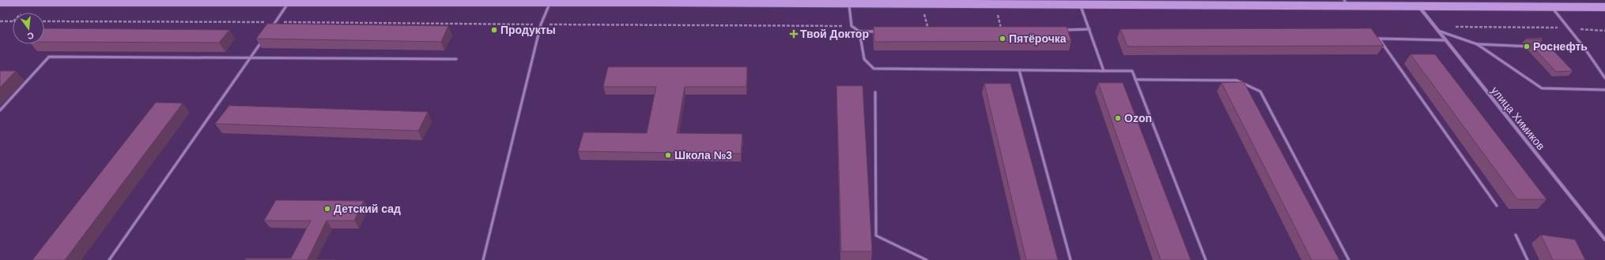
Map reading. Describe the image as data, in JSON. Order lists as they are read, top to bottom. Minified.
{"streets":{"street":["улица Химиков"]},"places":{"other":["Продукты","Пятёрочка","Роснефть","Ozon","Школа №3","Детский сад"],"health":["Твой Доктор"]},"north":"bottom"}
